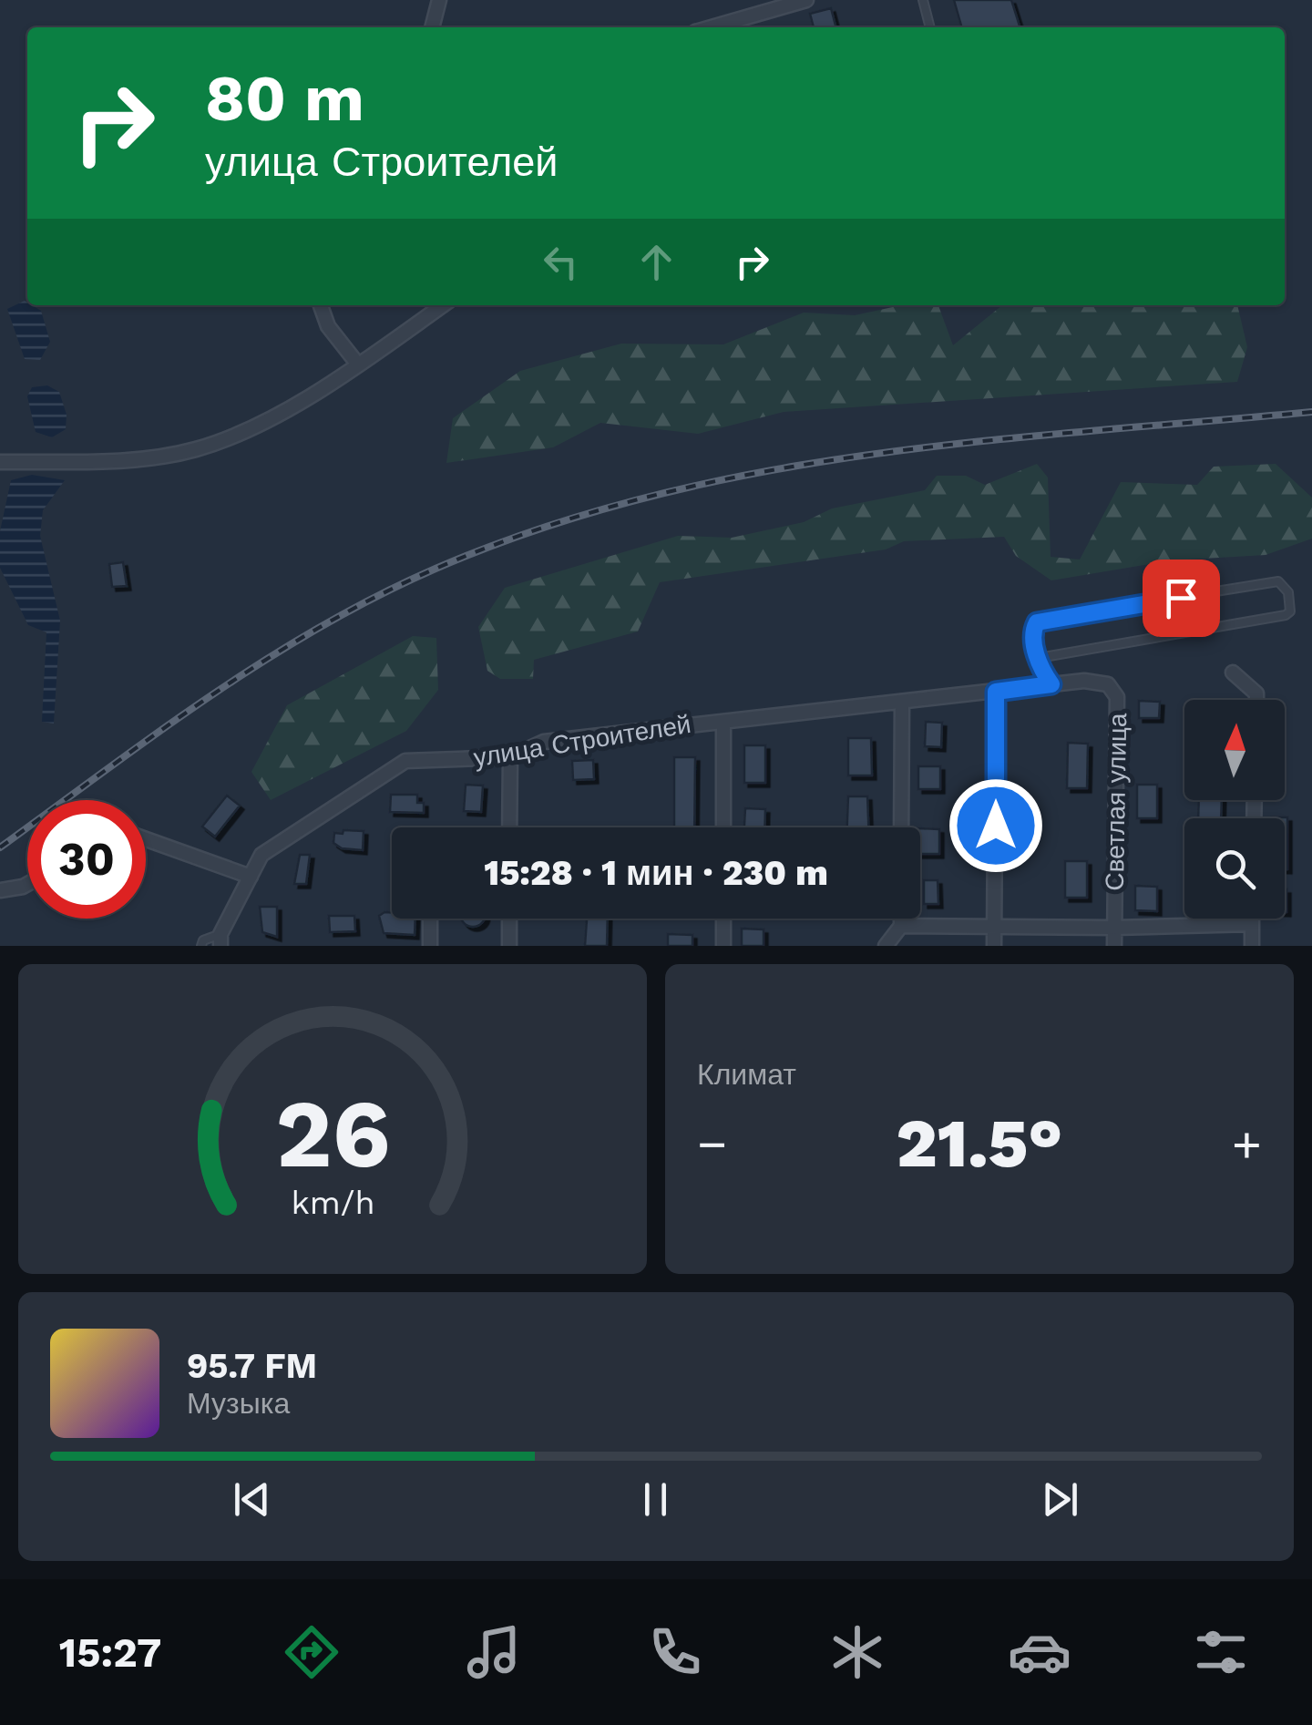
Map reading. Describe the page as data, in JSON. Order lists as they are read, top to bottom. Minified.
{"streets":{"street":["улица Строителей","Светлая улица"]},"crossings":[["улица Строителей","Светлая улица"]],"north":"top","page":{"turn":["80 m","улица Строителей"],"limit":"30","trip":"15:28 · 1 мин · 230 m","tile":"Климат","heat":["−","21.5°","+"],"song":["95.7 FM","Музыка"],"tabs":"15:27","gauge":["26","km/h"]}}
